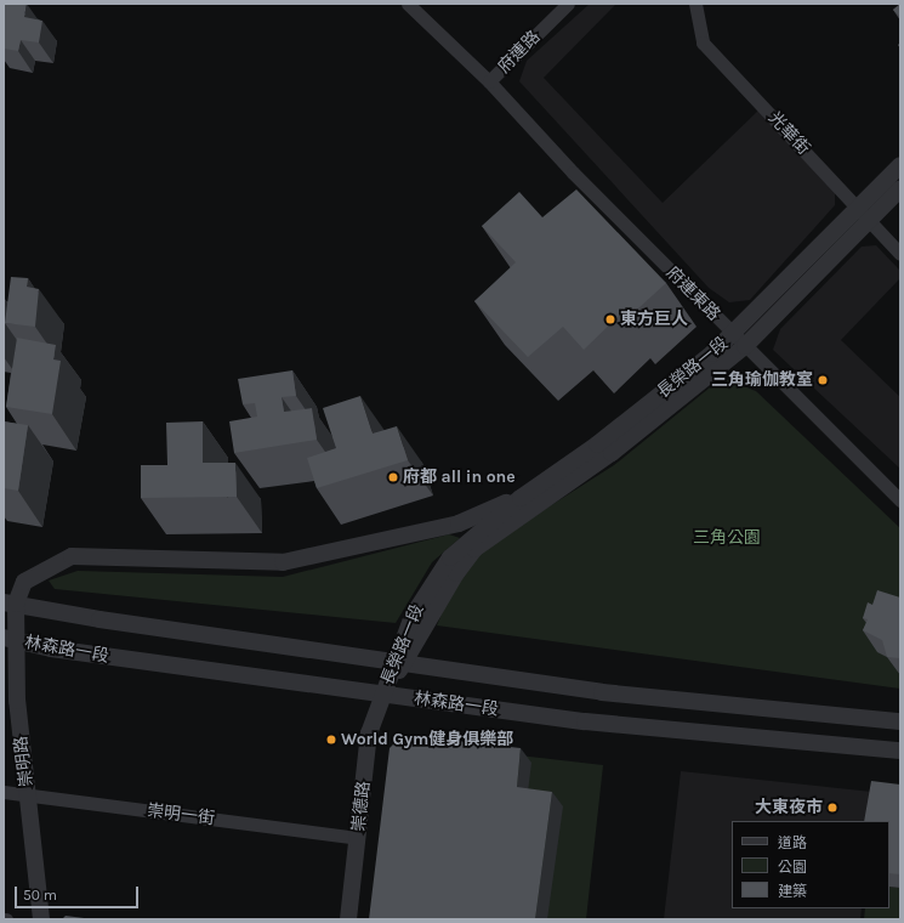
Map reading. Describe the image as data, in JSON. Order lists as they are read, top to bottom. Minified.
{"streets":{"street":["府連路","光華街","府連東路","長榮路一段","林森路一段","崇明路","崇德路","崇明一街"]},"crossings":[["府連路","府連東路"],["光華街","長榮路一段"],["府連東路","長榮路一段"],["長榮路一段","林森路一段"],["長榮路一段","崇明路"],["長榮路一段","崇德路"],["林森路一段","崇明路"],["林森路一段","崇德路"],["崇明路","崇明一街"],["崇德路","崇明一街"]],"parks":["三角公園"],"places":["東方巨人","三角瑜伽教室","府都 all in one","World Gym健身俱樂部","大東夜市"],"legend":["道路","公園","建築"],"scale_bar":"50 m"}
